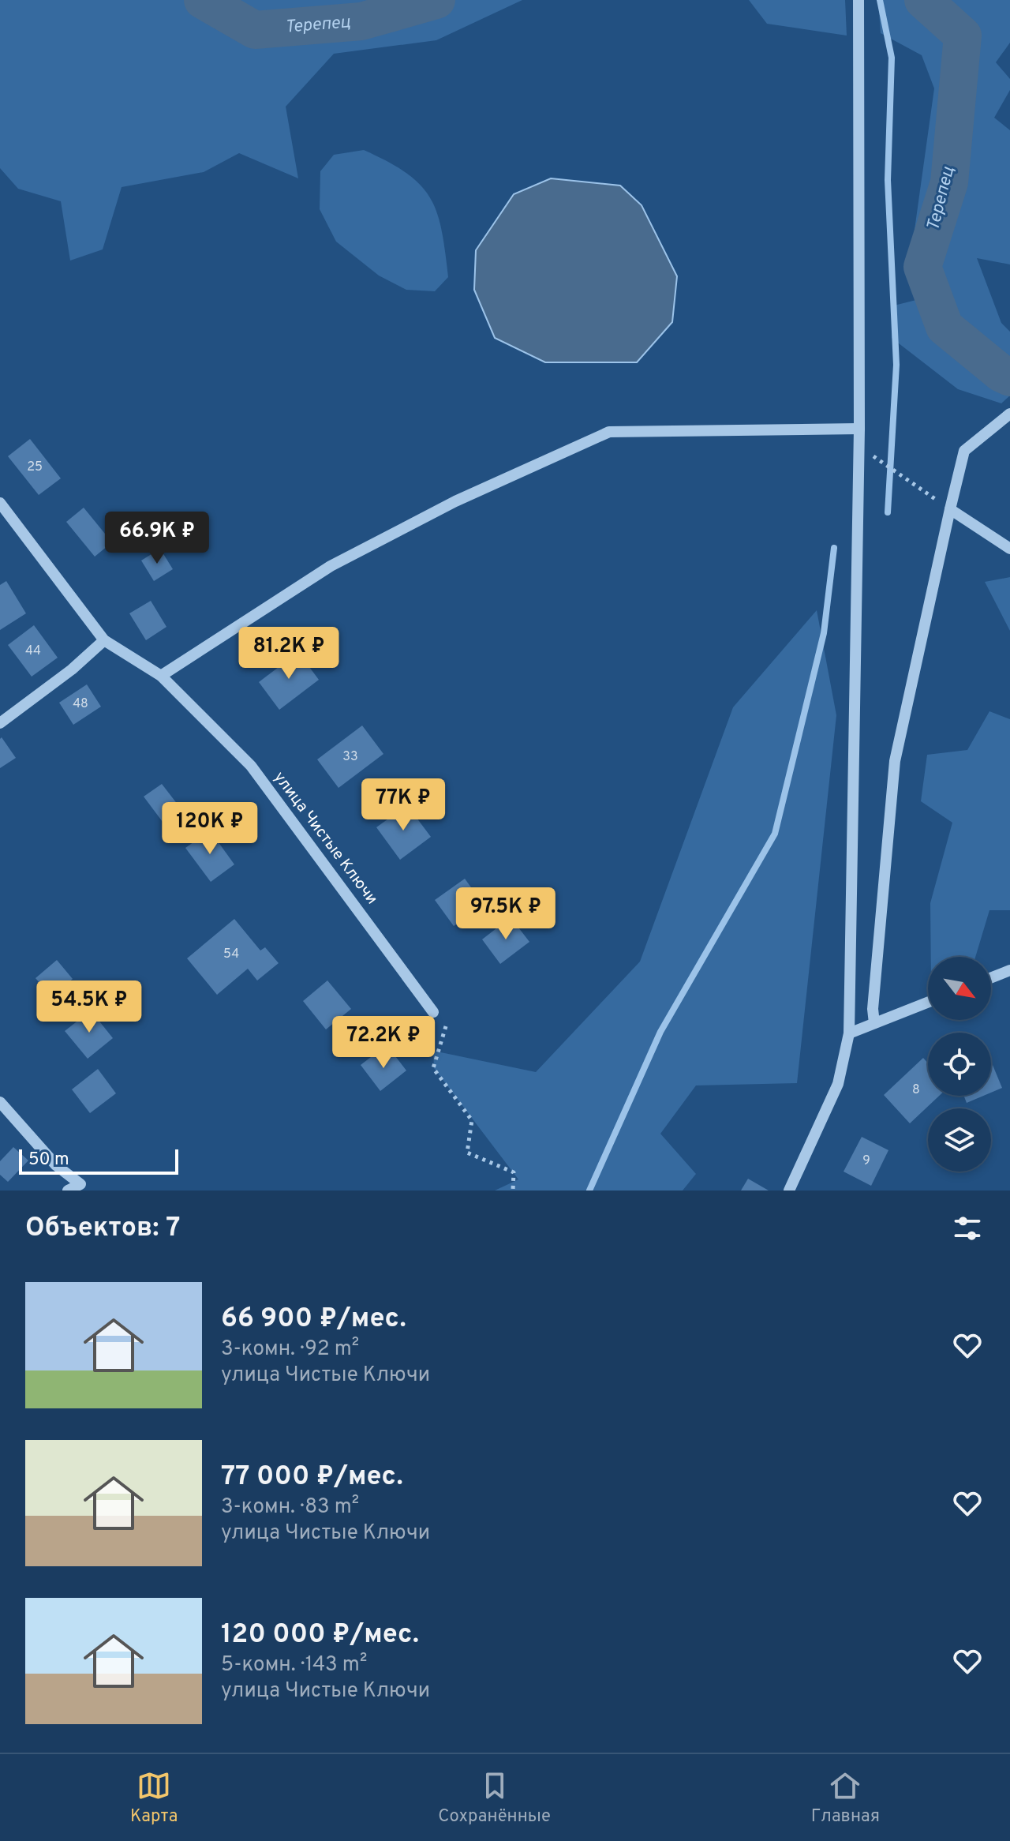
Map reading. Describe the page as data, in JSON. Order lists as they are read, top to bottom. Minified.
{"streets":{"street":["улица Чистые Ключи"]},"water":["Терепец"],"house_numbers":["25","44","48","33","54","8","9"],"scale_bar":"50 m","north":"bottom right","page":{"price":["66.9K ₽","81.2K ₽","77K ₽","120K ₽","97.5K ₽","54.5K ₽","72.2K ₽"],"scale":"50 m","heading":"Объектов: 7","list":[{"name":"66 900 ₽/мес.","note":"3-комн. · 92 m² · улица Чистые Ключи"},{"name":"77 000 ₽/мес.","note":"3-комн. · 83 m² · улица Чистые Ключи"},{"name":"120 000 ₽/мес.","note":"5-комн. · 143 m² · улица Чистые Ключи"}],"tabs":["Карта","Сохранённые","Главная"]}}
